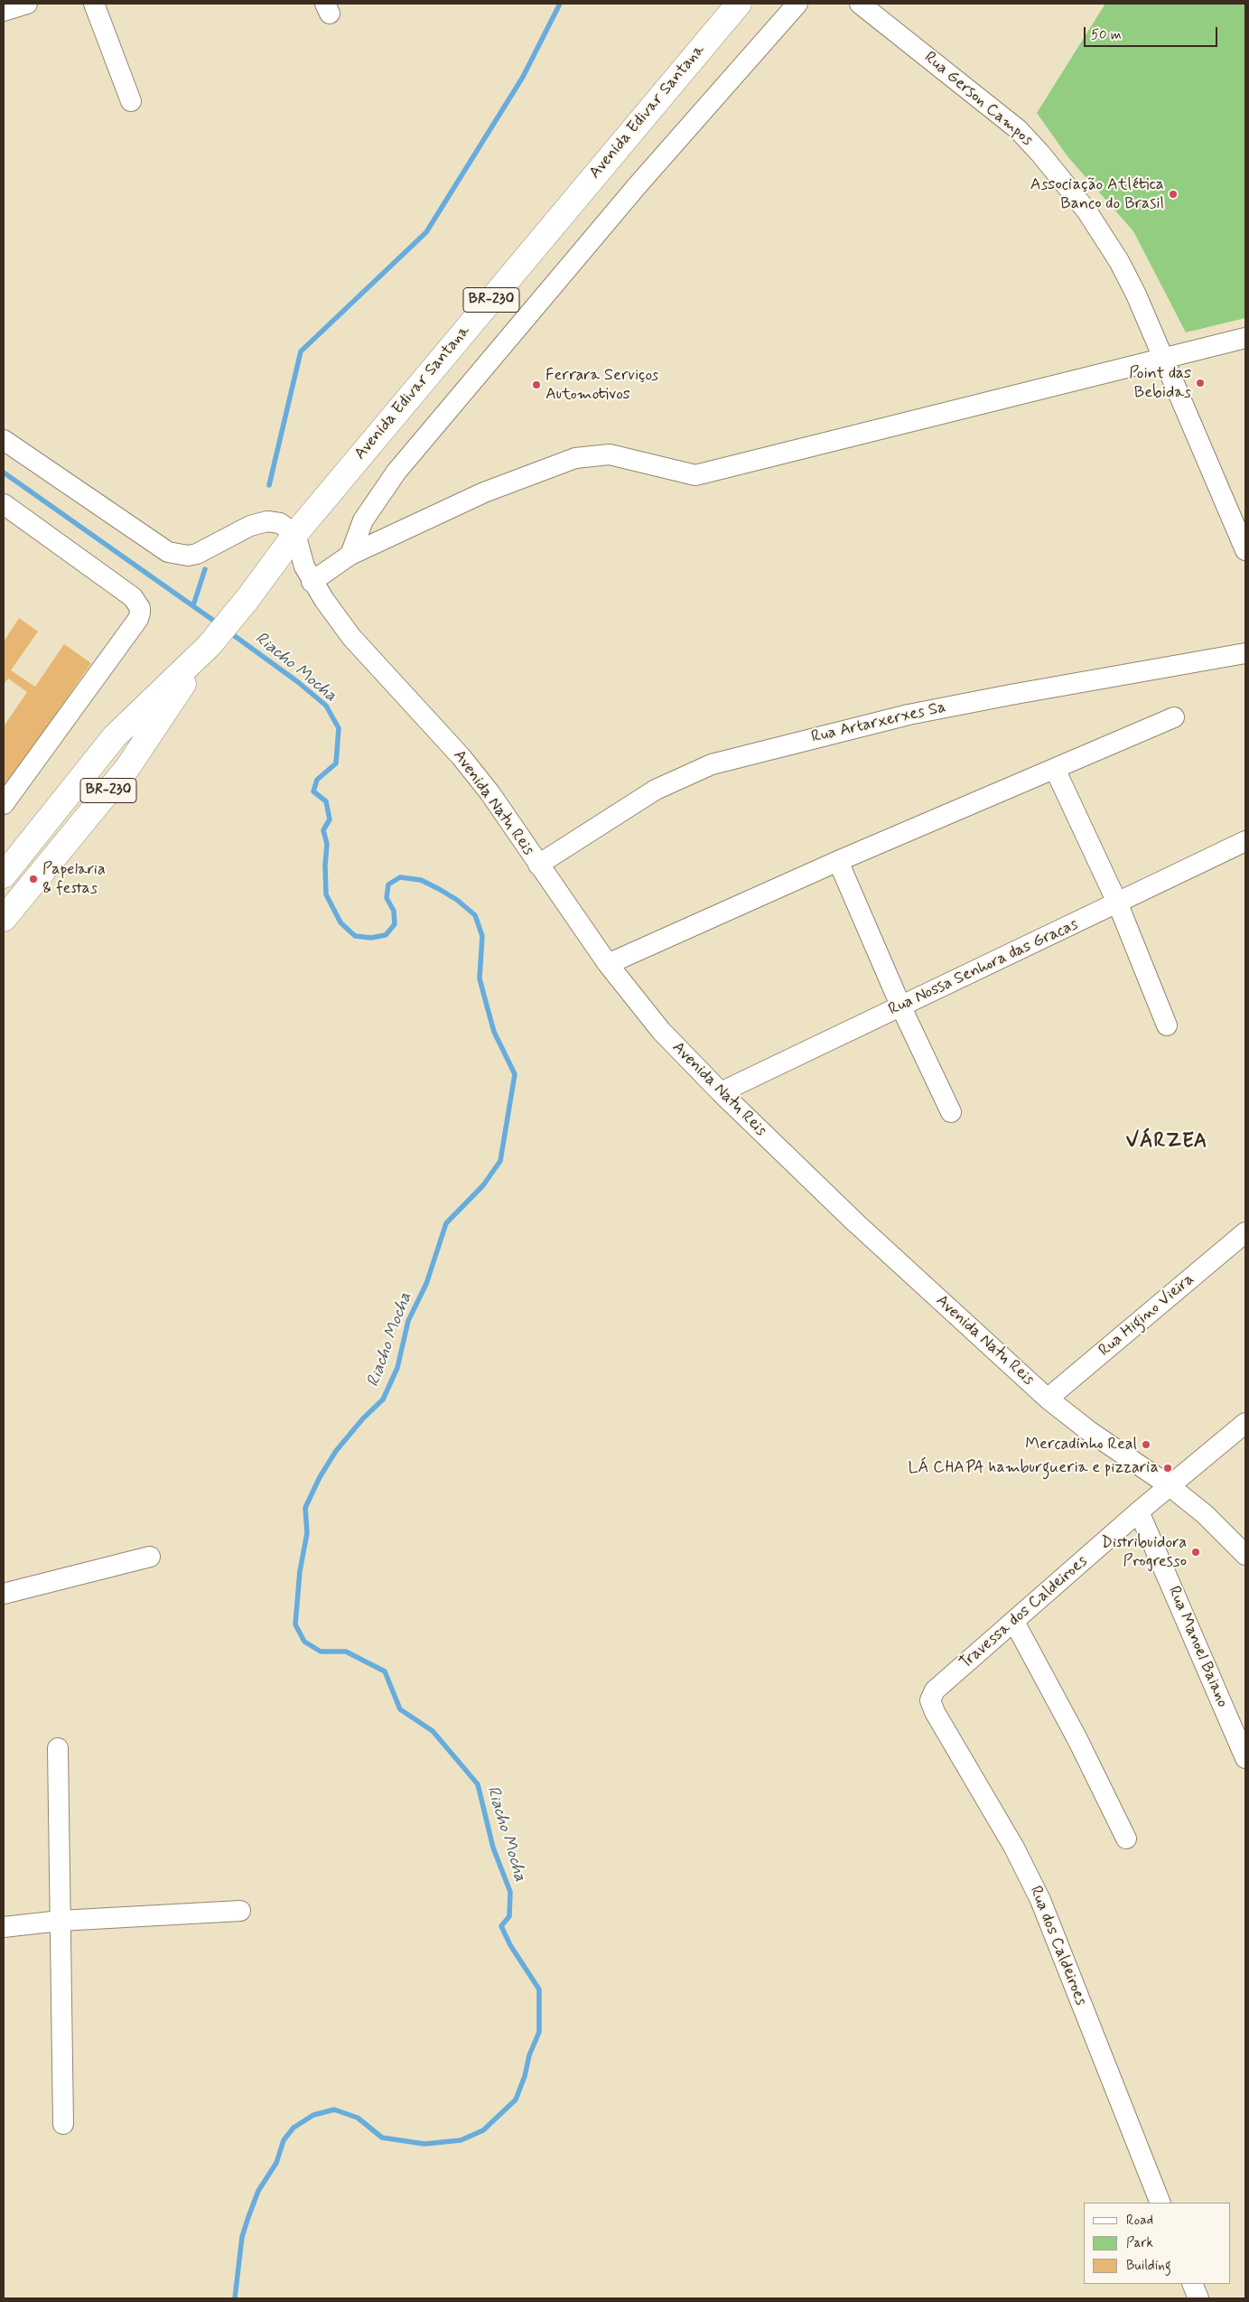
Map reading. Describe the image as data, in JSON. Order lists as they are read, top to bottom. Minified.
{"streets":{"highway":["Avenida Edivar Santana","BR-230"],"street":["Rua Gerson Campos","Rua Artarxerxes Sa","Avenida Natu Reis","Rua Nossa Senhora das Gracas","Rua Higino Vieira","Travessa dos Caldeiroes","Rua Manoel Baiano","Rua dos Caldeiroes"]},"crossings":[["Avenida Edivar Santana","BR-230"],["Avenida Edivar Santana","Avenida Natu Reis"],["Rua Artarxerxes Sa","Avenida Natu Reis"],["Avenida Natu Reis","Rua Nossa Senhora das Gracas"],["Avenida Natu Reis","Rua Higino Vieira"],["Avenida Natu Reis","Travessa dos Caldeiroes"],["Travessa dos Caldeiroes","Rua Manoel Baiano"],["Travessa dos Caldeiroes","Rua dos Caldeiroes"]],"districts":["VÁRZEA"],"water":["Riacho Mocha"],"places":["Associação Atlética Banco do Brasil","Point das Bebidas","Ferrara Serviços Automotivos","Papelaria & festas","Mercadinho Real","LÁ CHAPA hamburgueria e pizzaria","Distribuidora Progresso"],"legend":["Road","Park","Building"],"scale_bar":"50 m"}
